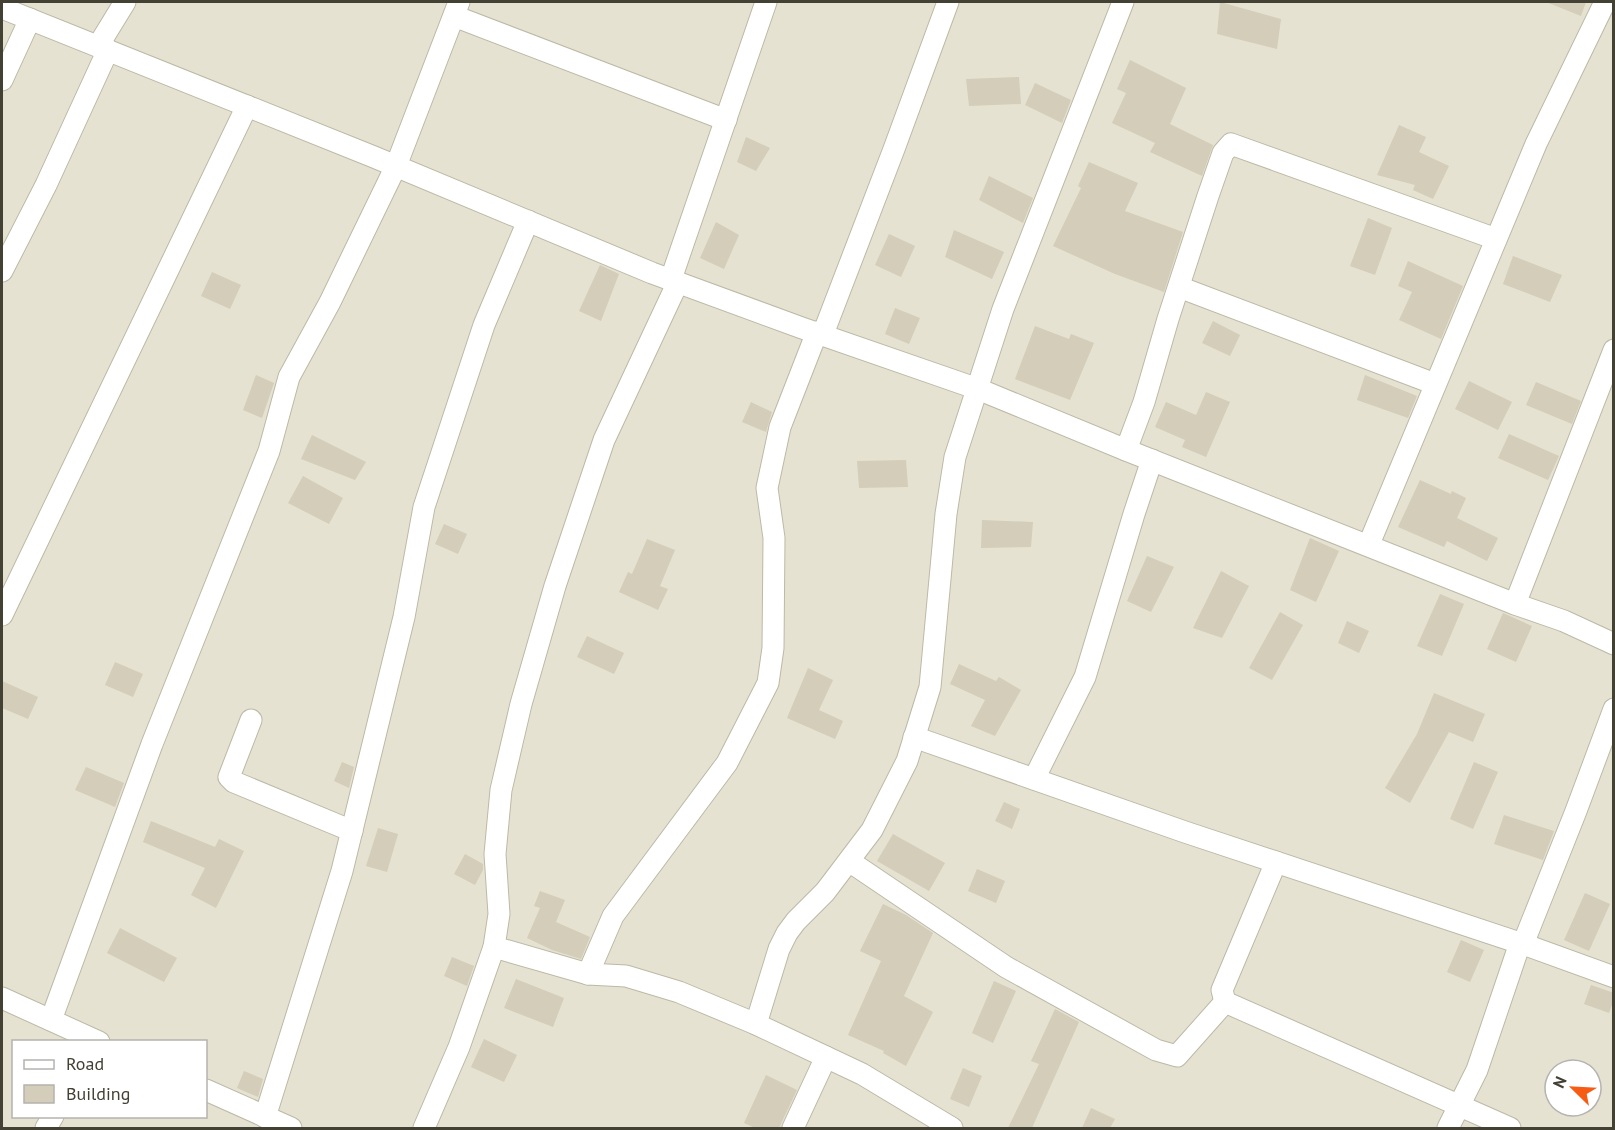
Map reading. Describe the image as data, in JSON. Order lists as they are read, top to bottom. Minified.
{"legend":["Road","Building"],"north":"top left"}
